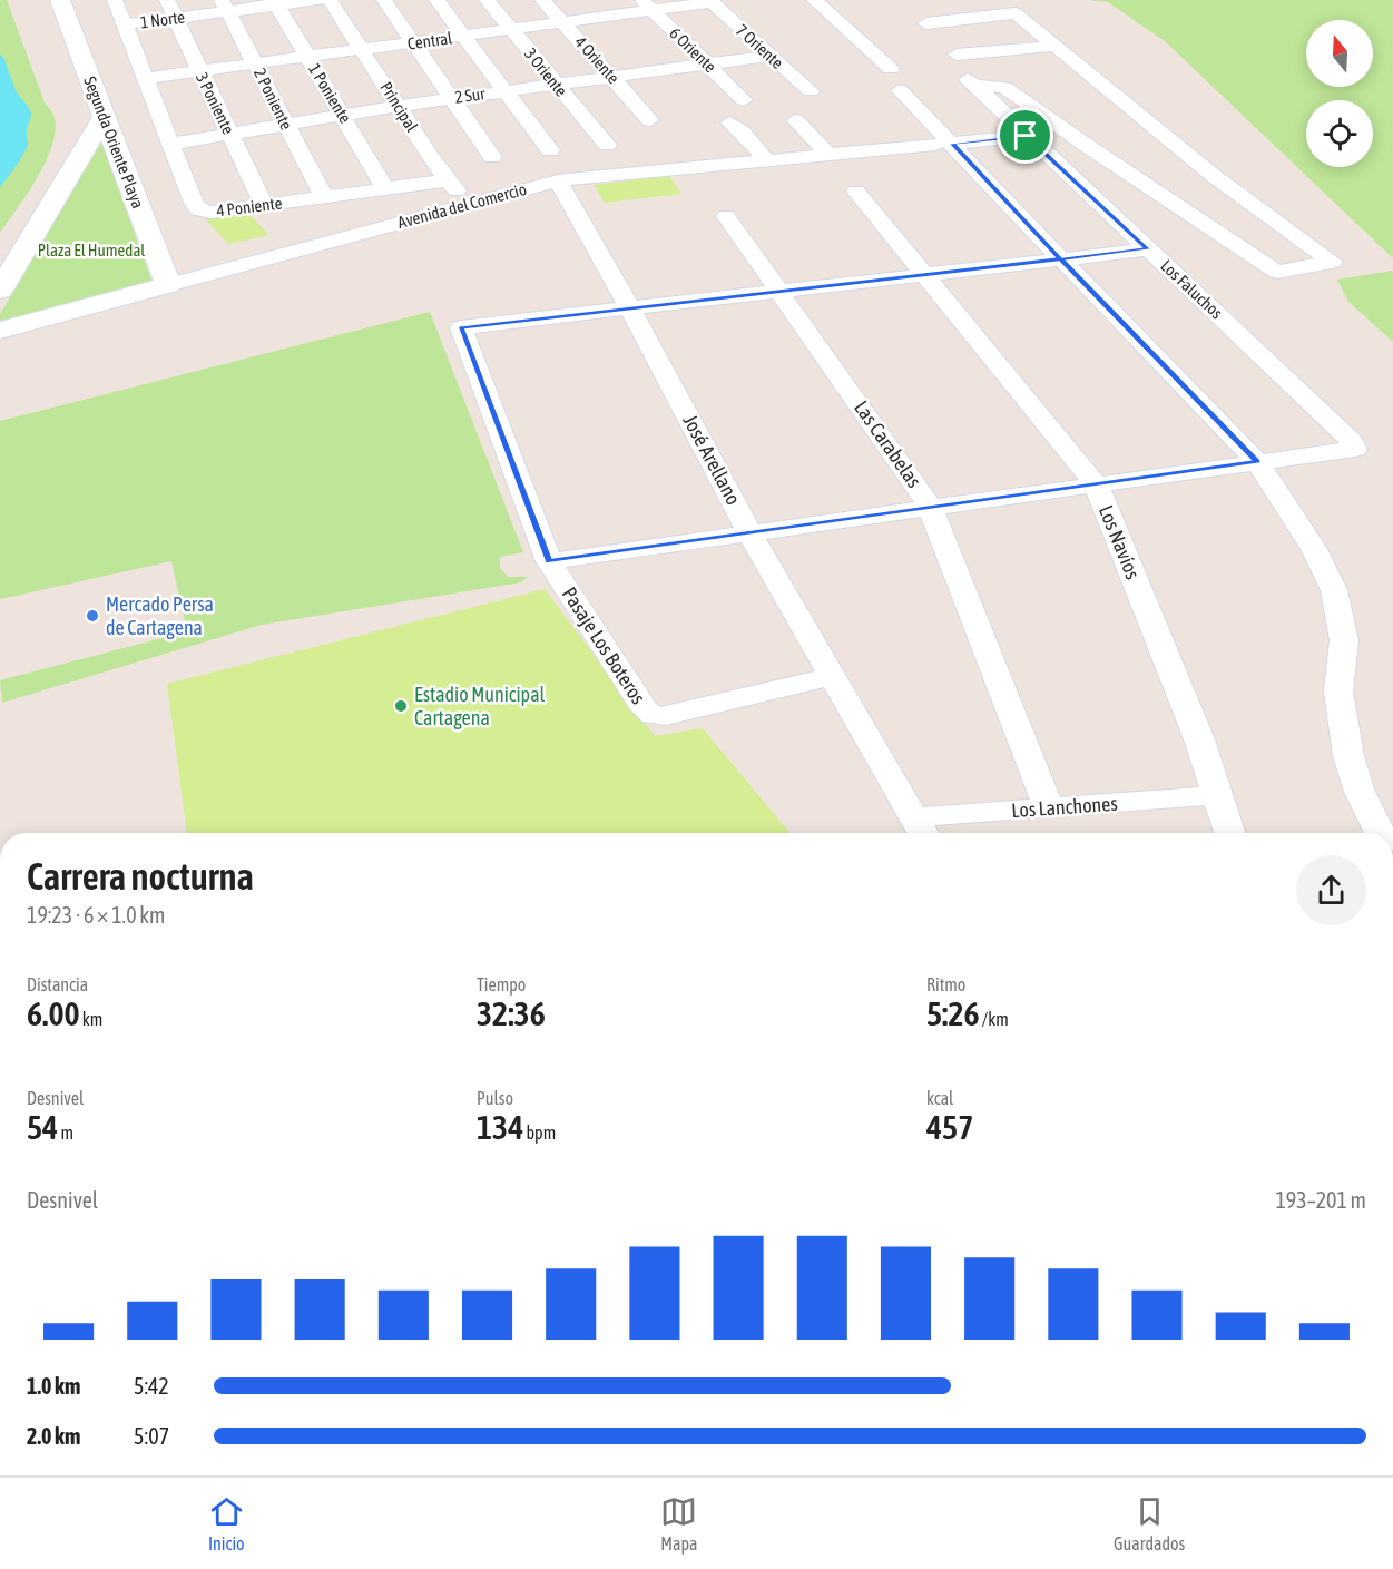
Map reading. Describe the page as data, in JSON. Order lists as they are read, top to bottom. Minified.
{"streets":{"street":["1 Norte","Central","7 Oriente","6 Oriente","4 Oriente","3 Oriente","1 Poniente","2 Sur","2 Poniente","3 Poniente","Principal","Segunda Oriente Playa","Avenida del Comercio","4 Poniente","Los Faluchos","Las Carabelas","José Arellano","Los Navíos","Pasaje Los Boteros","Los Lanchones"]},"crossings":[["1 Norte","1 Poniente"],["1 Norte","2 Poniente"],["1 Norte","3 Poniente"],["1 Norte","4 Poniente"],["Central","7 Oriente"],["Central","6 Oriente"],["Central","4 Oriente"],["Central","3 Oriente"],["Central","1 Poniente"],["Central","2 Poniente"],["Central","3 Poniente"],["Central","Principal"],["Central","4 Poniente"],["7 Oriente","2 Sur"],["6 Oriente","2 Sur"],["4 Oriente","2 Sur"],["3 Oriente","2 Sur"],["1 Poniente","2 Sur"],["1 Poniente","4 Poniente"],["2 Sur","2 Poniente"],["2 Sur","3 Poniente"],["2 Sur","Principal"],["2 Sur","4 Poniente"],["2 Poniente","4 Poniente"],["3 Poniente","4 Poniente"],["Principal","Avenida del Comercio"],["Principal","4 Poniente"],["Segunda Oriente Playa","Avenida del Comercio"],["Avenida del Comercio","Los Faluchos"],["Avenida del Comercio","José Arellano"],["Las Carabelas","Los Lanchones"],["José Arellano","Pasaje Los Boteros"],["José Arellano","Los Lanchones"],["Los Navíos","Los Lanchones"]],"parks":["Plaza El Humedal"],"places":["Mercado Persa de Cartagena","Estadio Municipal Cartagena"],"north":"top","page":{"heading":["Carrera nocturna","19:23 · 6 × 1.0 km"],"stats":[["Distancia","6.00 km"],["Tiempo","32:36"],["Ritmo","5:26 /km"],["Desnivel","54 m"],["Pulso","134 bpm"],["kcal","457"]],"chart":["Desnivel","193–201 m"],"list":[{"name":"1.0 km","note":"5:42"},{"name":"2.0 km","note":"5:07"}],"tabs":["Inicio","Mapa","Guardados"]}}
